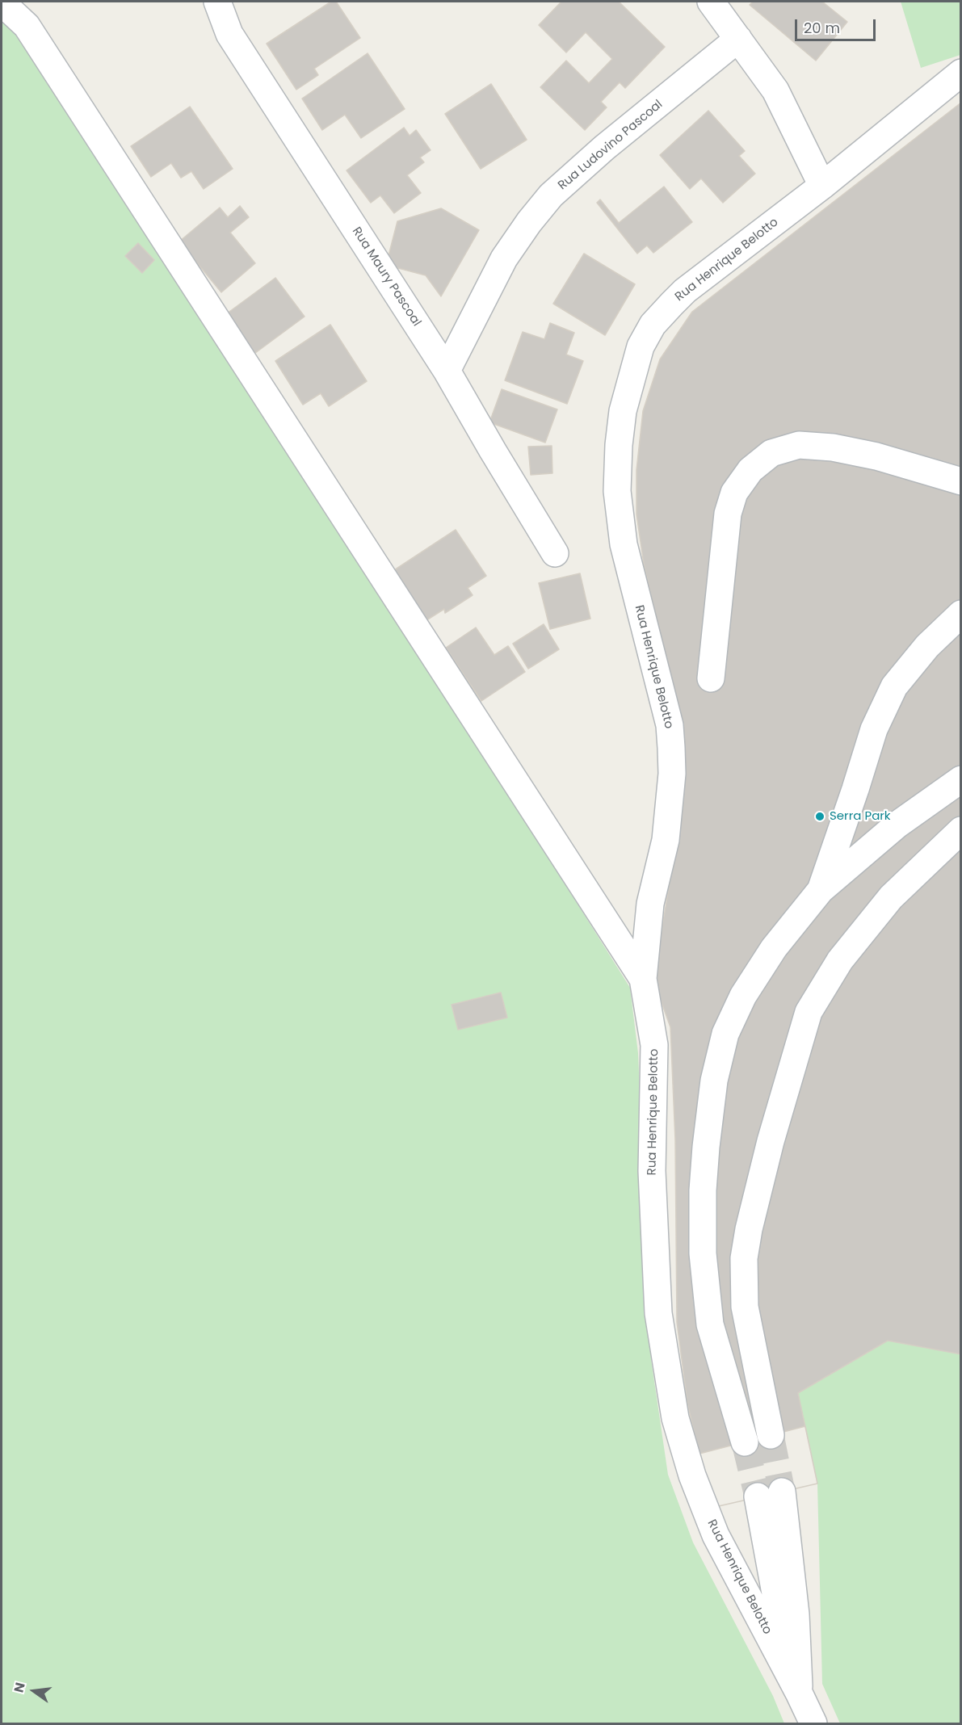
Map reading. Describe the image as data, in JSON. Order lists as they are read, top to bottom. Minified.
{"streets":{"street":["Rua Ludovino Pascoal","Rua Henrique Belotto","Rua Maury Pascoal"]},"crossings":[["Rua Ludovino Pascoal","Rua Maury Pascoal"]],"places":["Serra Park"],"scale_bar":"20 m","north":"left"}
